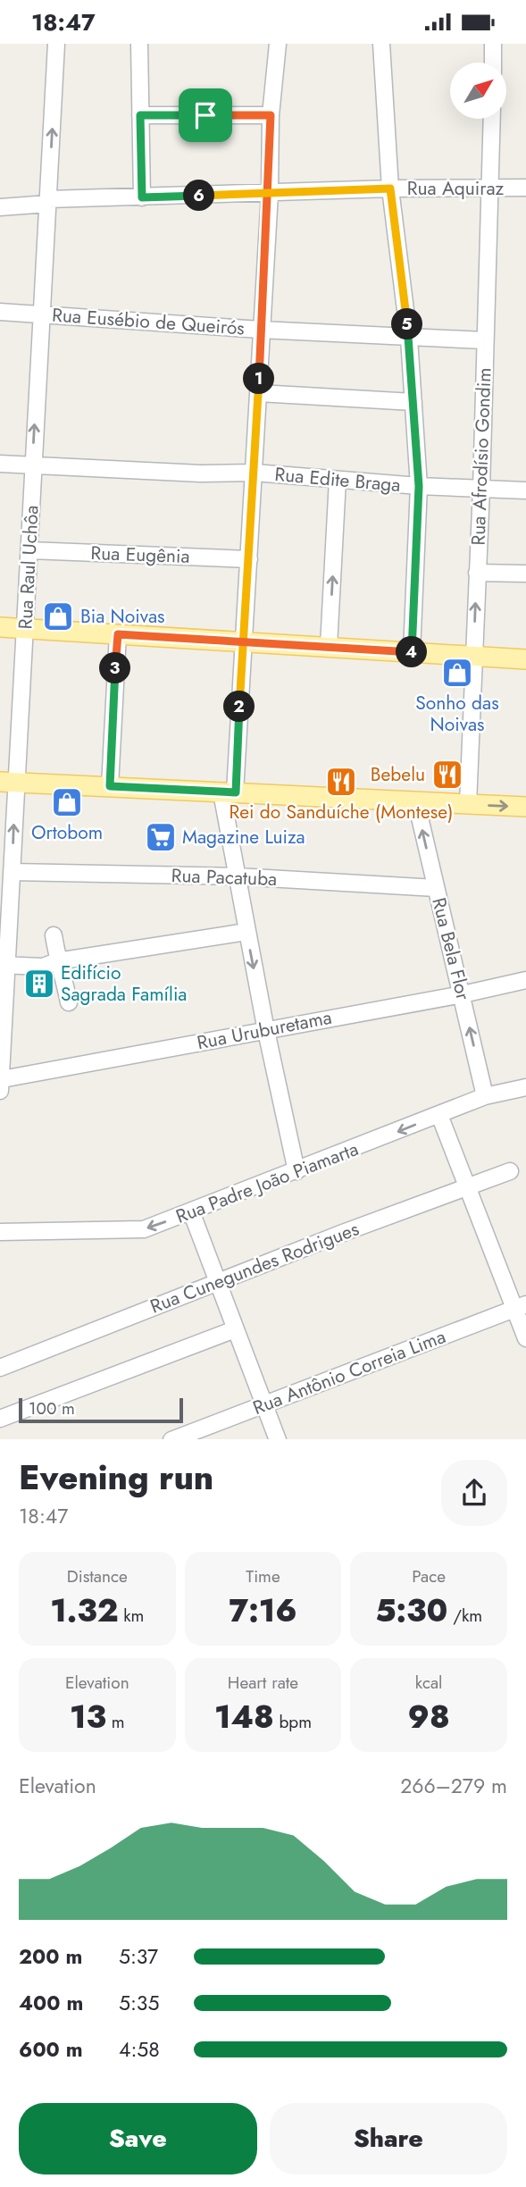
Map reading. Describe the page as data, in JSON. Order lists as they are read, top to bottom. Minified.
{"streets":{"street":["Rua Aquiraz","Rua Eusébio de Queirós","Rua Afrodísio Gondim","Rua Edite Braga","Rua Eugênia","Rua Raul Uchôa","Rua Pacatuba","Rua Bela Flor","Rua Uruburetama","Rua Padre João Piamarta","Rua Cunegundes Rodrigues","Rua Antônio Correia Lima"]},"crossings":[["Rua Aquiraz","Rua Afrodísio Gondim"],["Rua Aquiraz","Rua Raul Uchôa"],["Rua Eusébio de Queirós","Rua Afrodísio Gondim"],["Rua Eusébio de Queirós","Rua Raul Uchôa"],["Rua Afrodísio Gondim","Rua Edite Braga"],["Rua Edite Braga","Rua Raul Uchôa"],["Rua Eugênia","Rua Raul Uchôa"],["Rua Raul Uchôa","Rua Pacatuba"],["Rua Raul Uchôa","Rua Uruburetama"],["Rua Pacatuba","Rua Bela Flor"],["Rua Bela Flor","Rua Uruburetama"],["Rua Bela Flor","Rua Padre João Piamarta"]],"one_way":["Rua Bela Flor"],"places":{"shop":["Bia Noivas","Sonho das Noivas","Ortobom"],"restaurant":["Bebelu","Rei do Sanduíche (Montese)"],"supermarket":["Magazine Luiza"],"building":["Edifício Sagrada Família"]},"scale_bar":"100 m","north":"top right","page":{"status":"18:47","pins":["6","5","1","4","3","2"],"scale":"100 m","heading":["Evening run","18:47"],"stats":[["Distance","1.32 km"],["Time","7:16"],["Pace","5:30 /km"],["Elevation","13 m"],["Heart rate","148 bpm"],["kcal","98"]],"chart":["Elevation","266–279 m"],"list":[{"name":"200 m","note":"5:37"},{"name":"400 m","note":"5:35"},{"name":"600 m","note":"4:58"}],"buttons":["Save","Share"]}}
